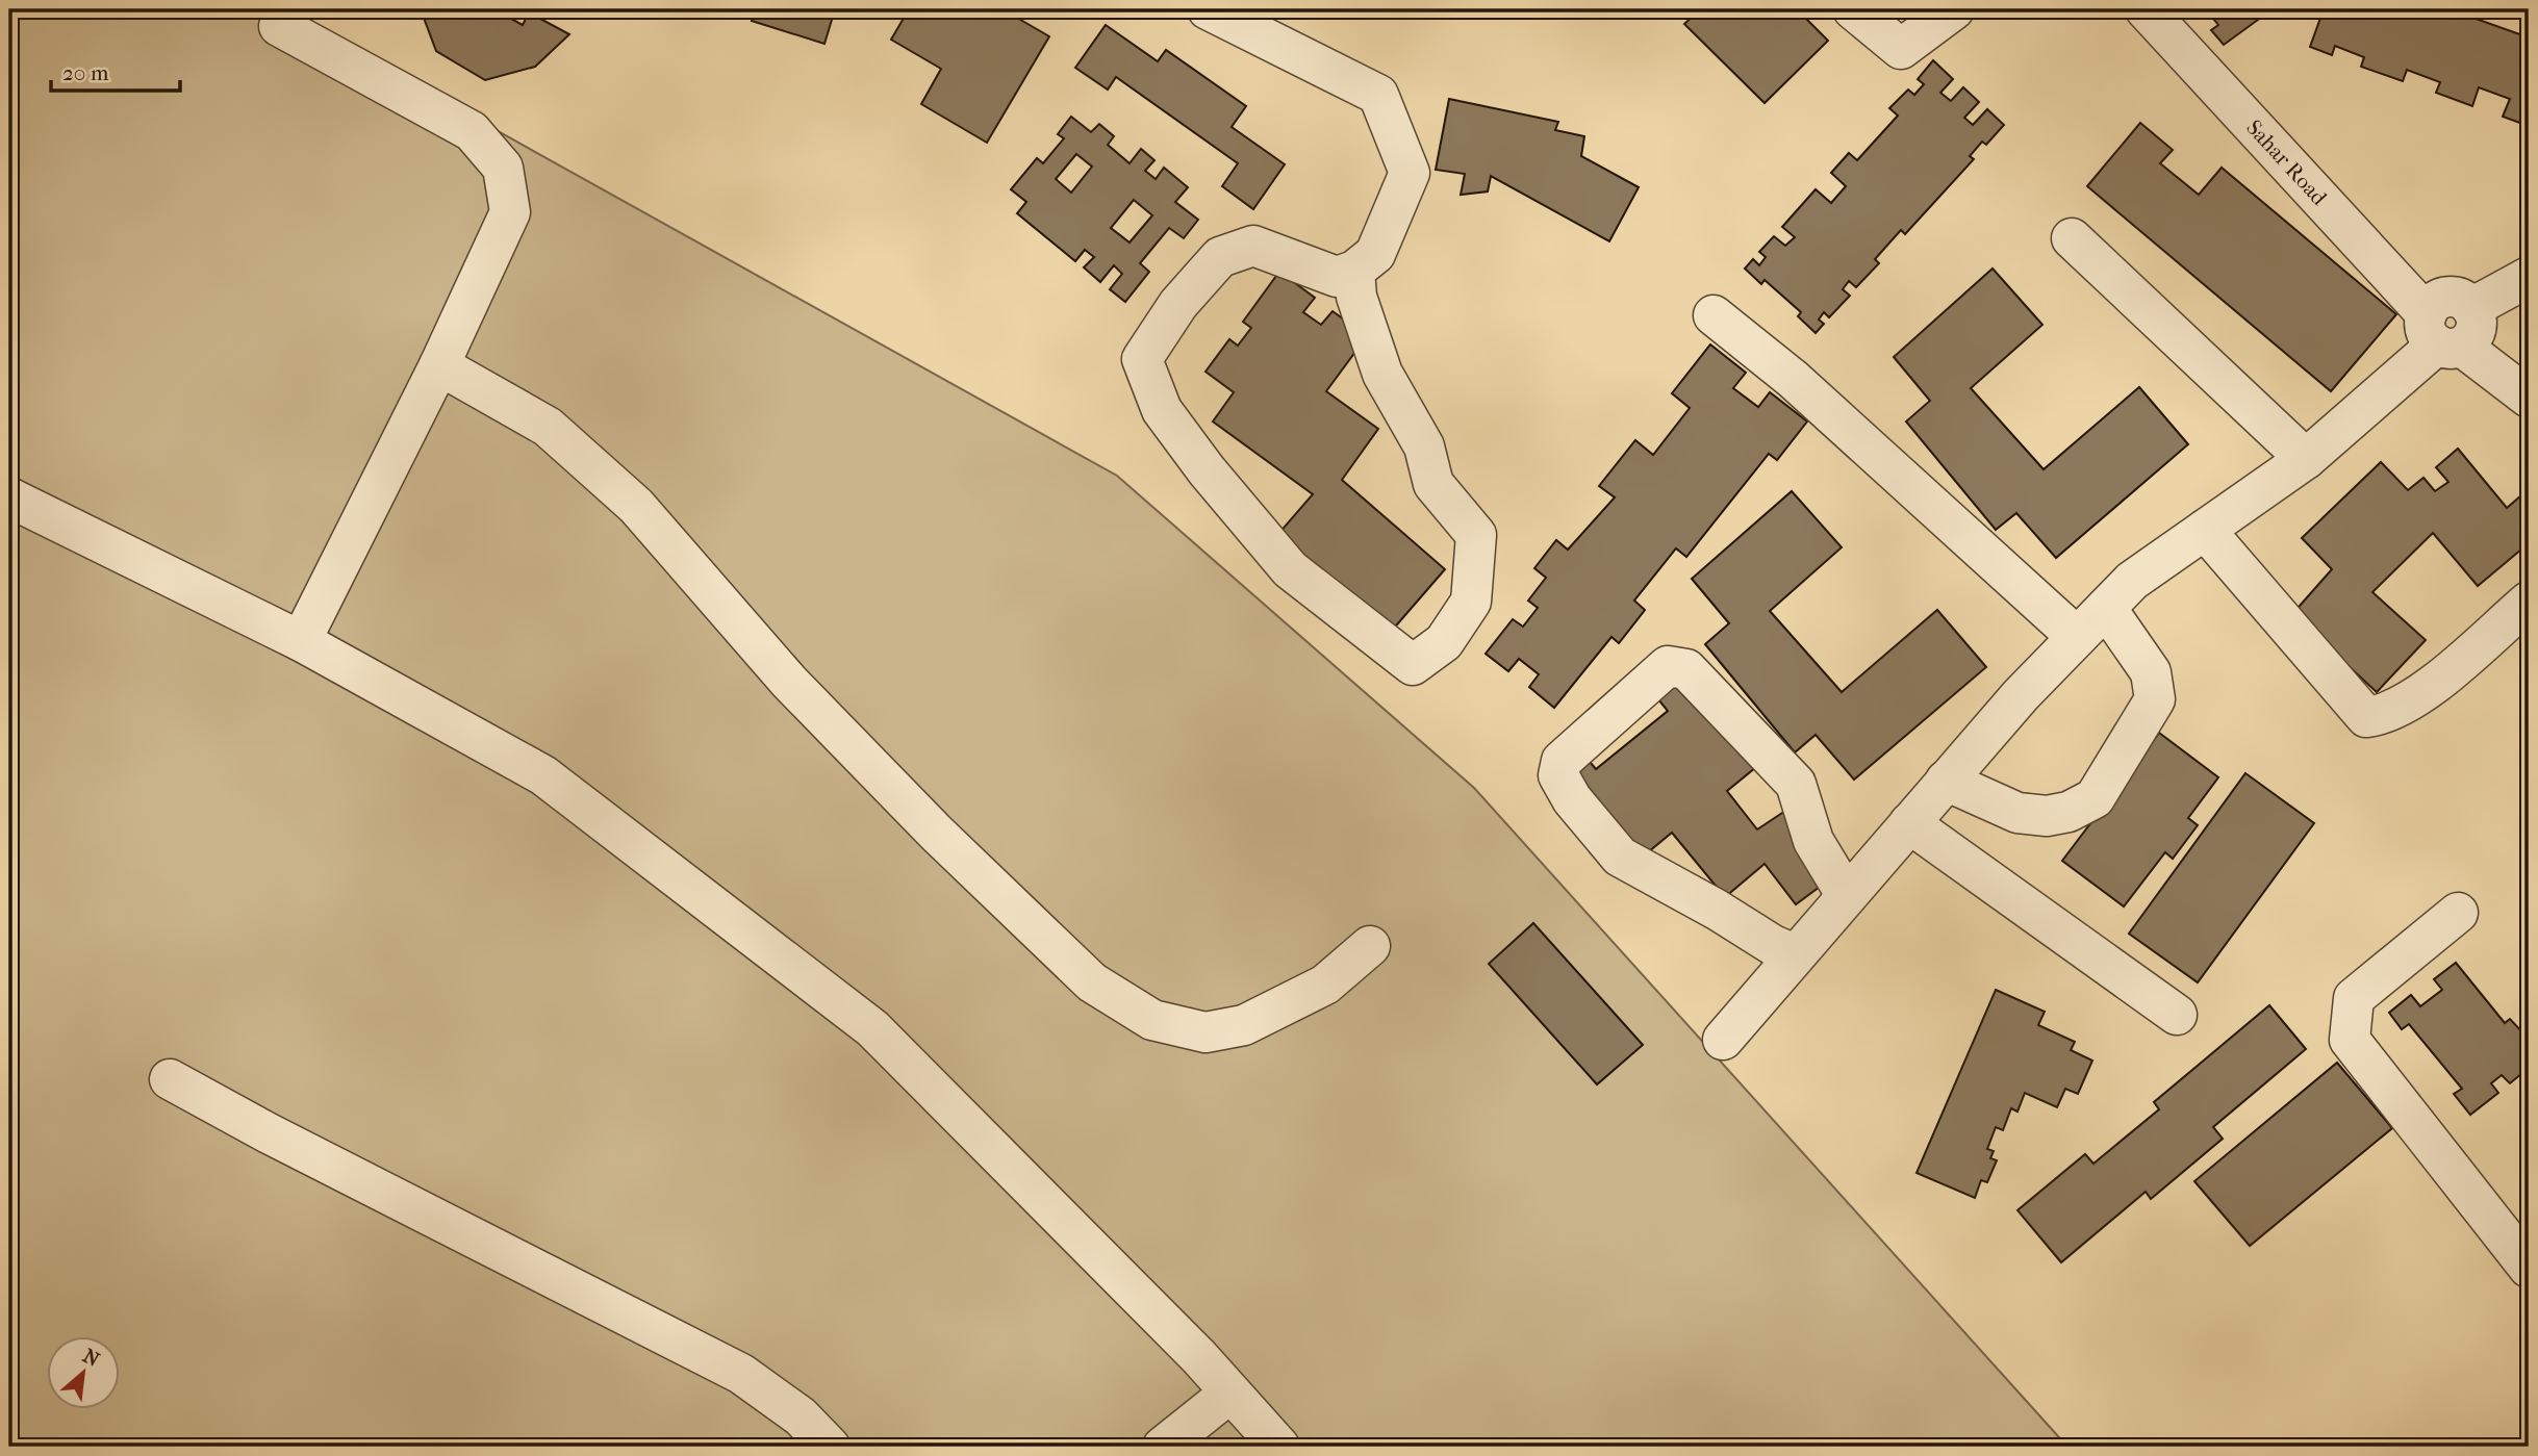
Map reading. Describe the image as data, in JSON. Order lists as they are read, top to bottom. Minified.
{"streets":{"street":["Sahar Road"]},"scale_bar":"20 m","north":"top right"}
